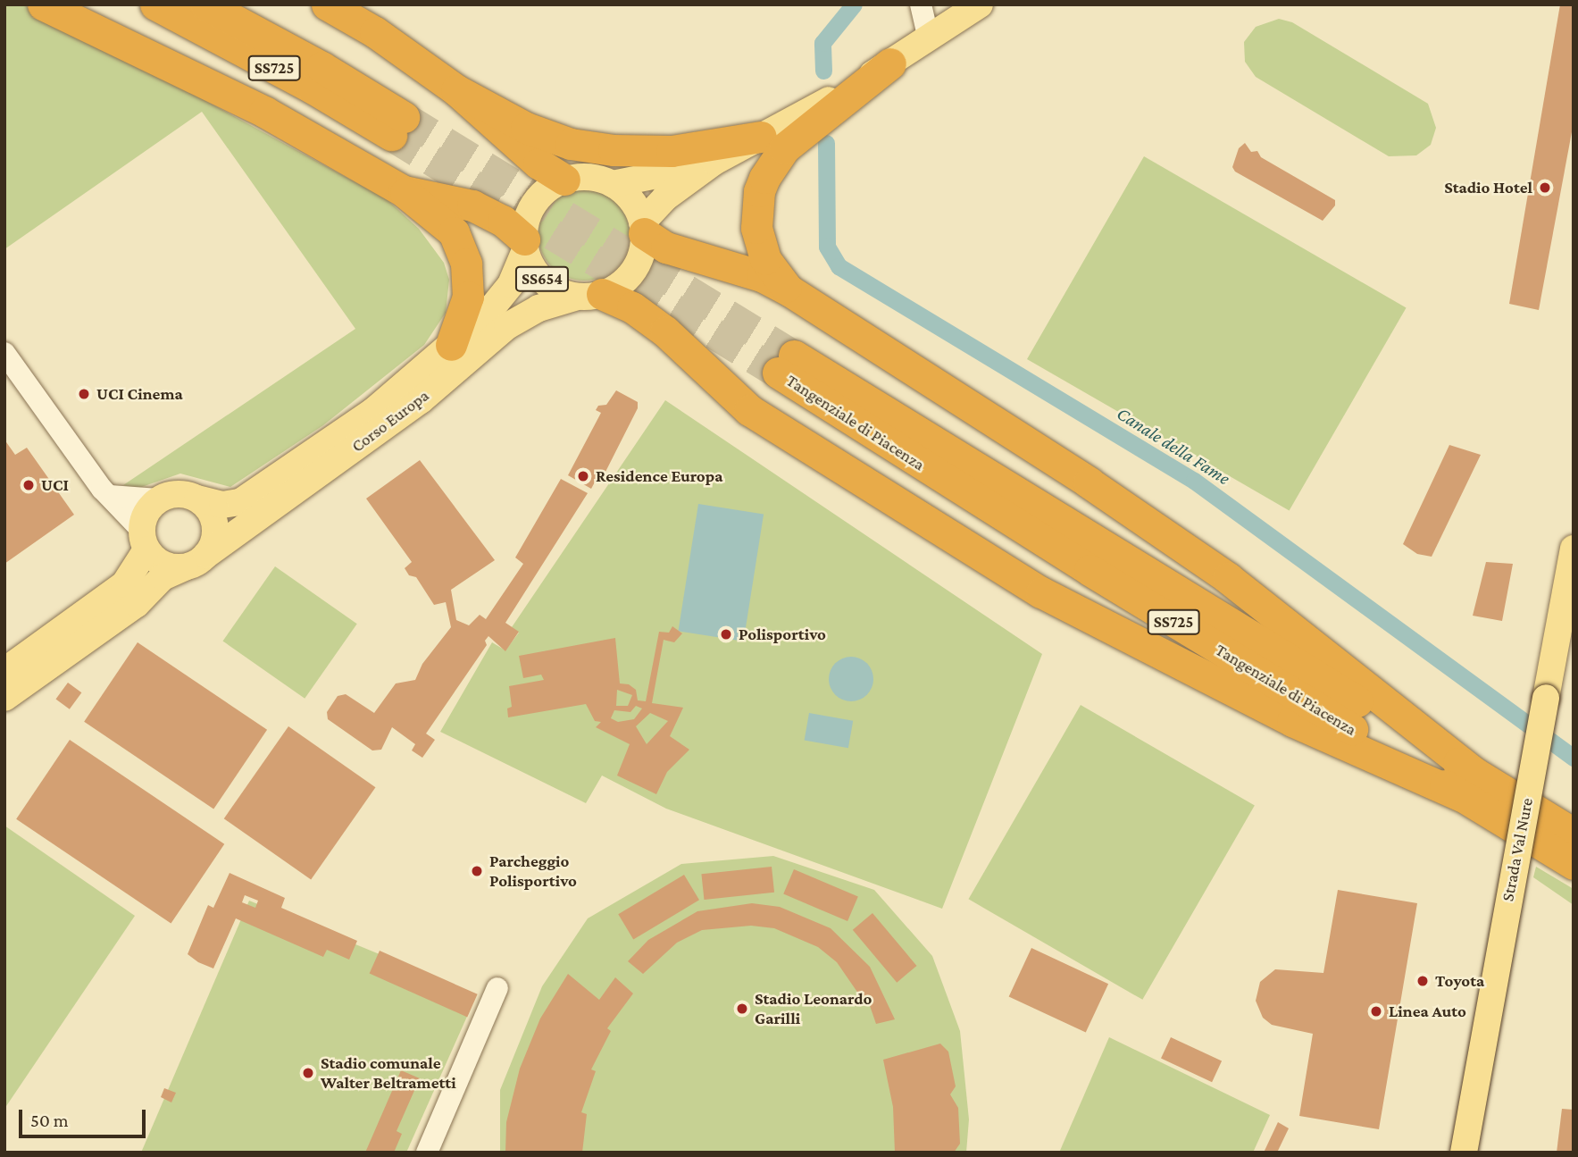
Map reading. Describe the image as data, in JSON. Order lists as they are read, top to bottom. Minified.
{"streets":{"highway":["SS725","Tangenziale di Piacenza"],"main road":["SS654","Corso Europa","Strada Val Nure"]},"crossings":[["SS654","Corso Europa"]],"water":["Canale della Fame"],"places":["Stadio Hotel","UCI Cinema","Residence Europa","UCI","Polisportivo","Parcheggio Polisportivo","Toyota","Stadio Leonardo Garilli","Linea Auto","Stadio comunale Walter Beltrametti"],"scale_bar":"50 m"}
